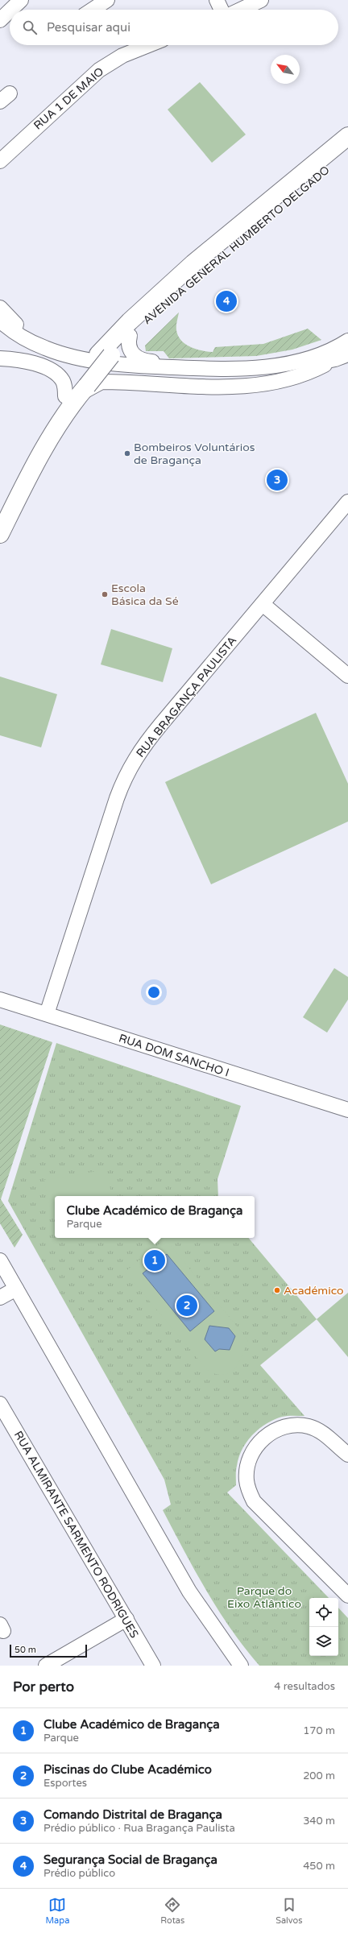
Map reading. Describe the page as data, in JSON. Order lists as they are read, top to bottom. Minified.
{"streets":{"main road":["AVENIDA GENERAL HUMBERTO DELGADO"],"street":["RUA 1 DE MAIO","RUA BRAGANÇA PAULISTA","RUA DOM SANCHO I","RUA ALMIRANTE SARMENTO RODRIGUES"]},"crossings":[["RUA BRAGANÇA PAULISTA","RUA DOM SANCHO I"]],"parks":["Parque do Eixo Atlântico"],"places":["Bombeiros Voluntários de Bragança","Escola Básica da Sé","Académico"],"scale_bar":"50 m","north":"top left","page":{"search":"Pesquisar aqui","pins":["4","3","1","2"],"popup":["Clube Académico de Bragança","Parque"],"scale":"50 m","heading":["Por perto","4 resultados"],"list":[{"mark":"1","name":"Clube Académico de Bragança","note":"Parque","value":"170 m"},{"mark":"2","name":"Piscinas do Clube Académico","note":"Esportes","value":"200 m"},{"mark":"3","name":"Comando Distrital de Bragança","note":"Prédio público · Rua Bragança Paulista","value":"340 m"},{"mark":"4","name":"Segurança Social de Bragança","note":"Prédio público","value":"450 m"}],"nav":["Mapa","Rotas","Salvos"]}}
